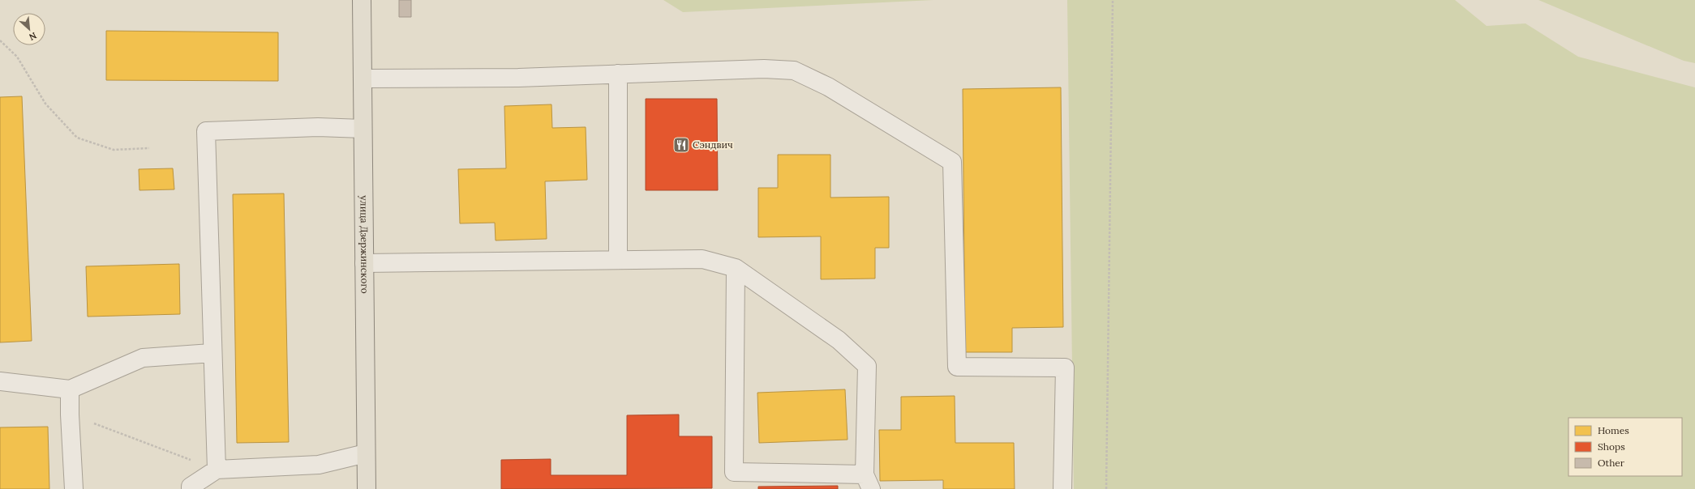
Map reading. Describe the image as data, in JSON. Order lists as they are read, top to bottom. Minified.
{"streets":{"main road":["улица Дзержинского"]},"places":{"restaurant":["Сэндвич"]},"legend":["Homes","Shops","Other"],"north":"bottom right"}
